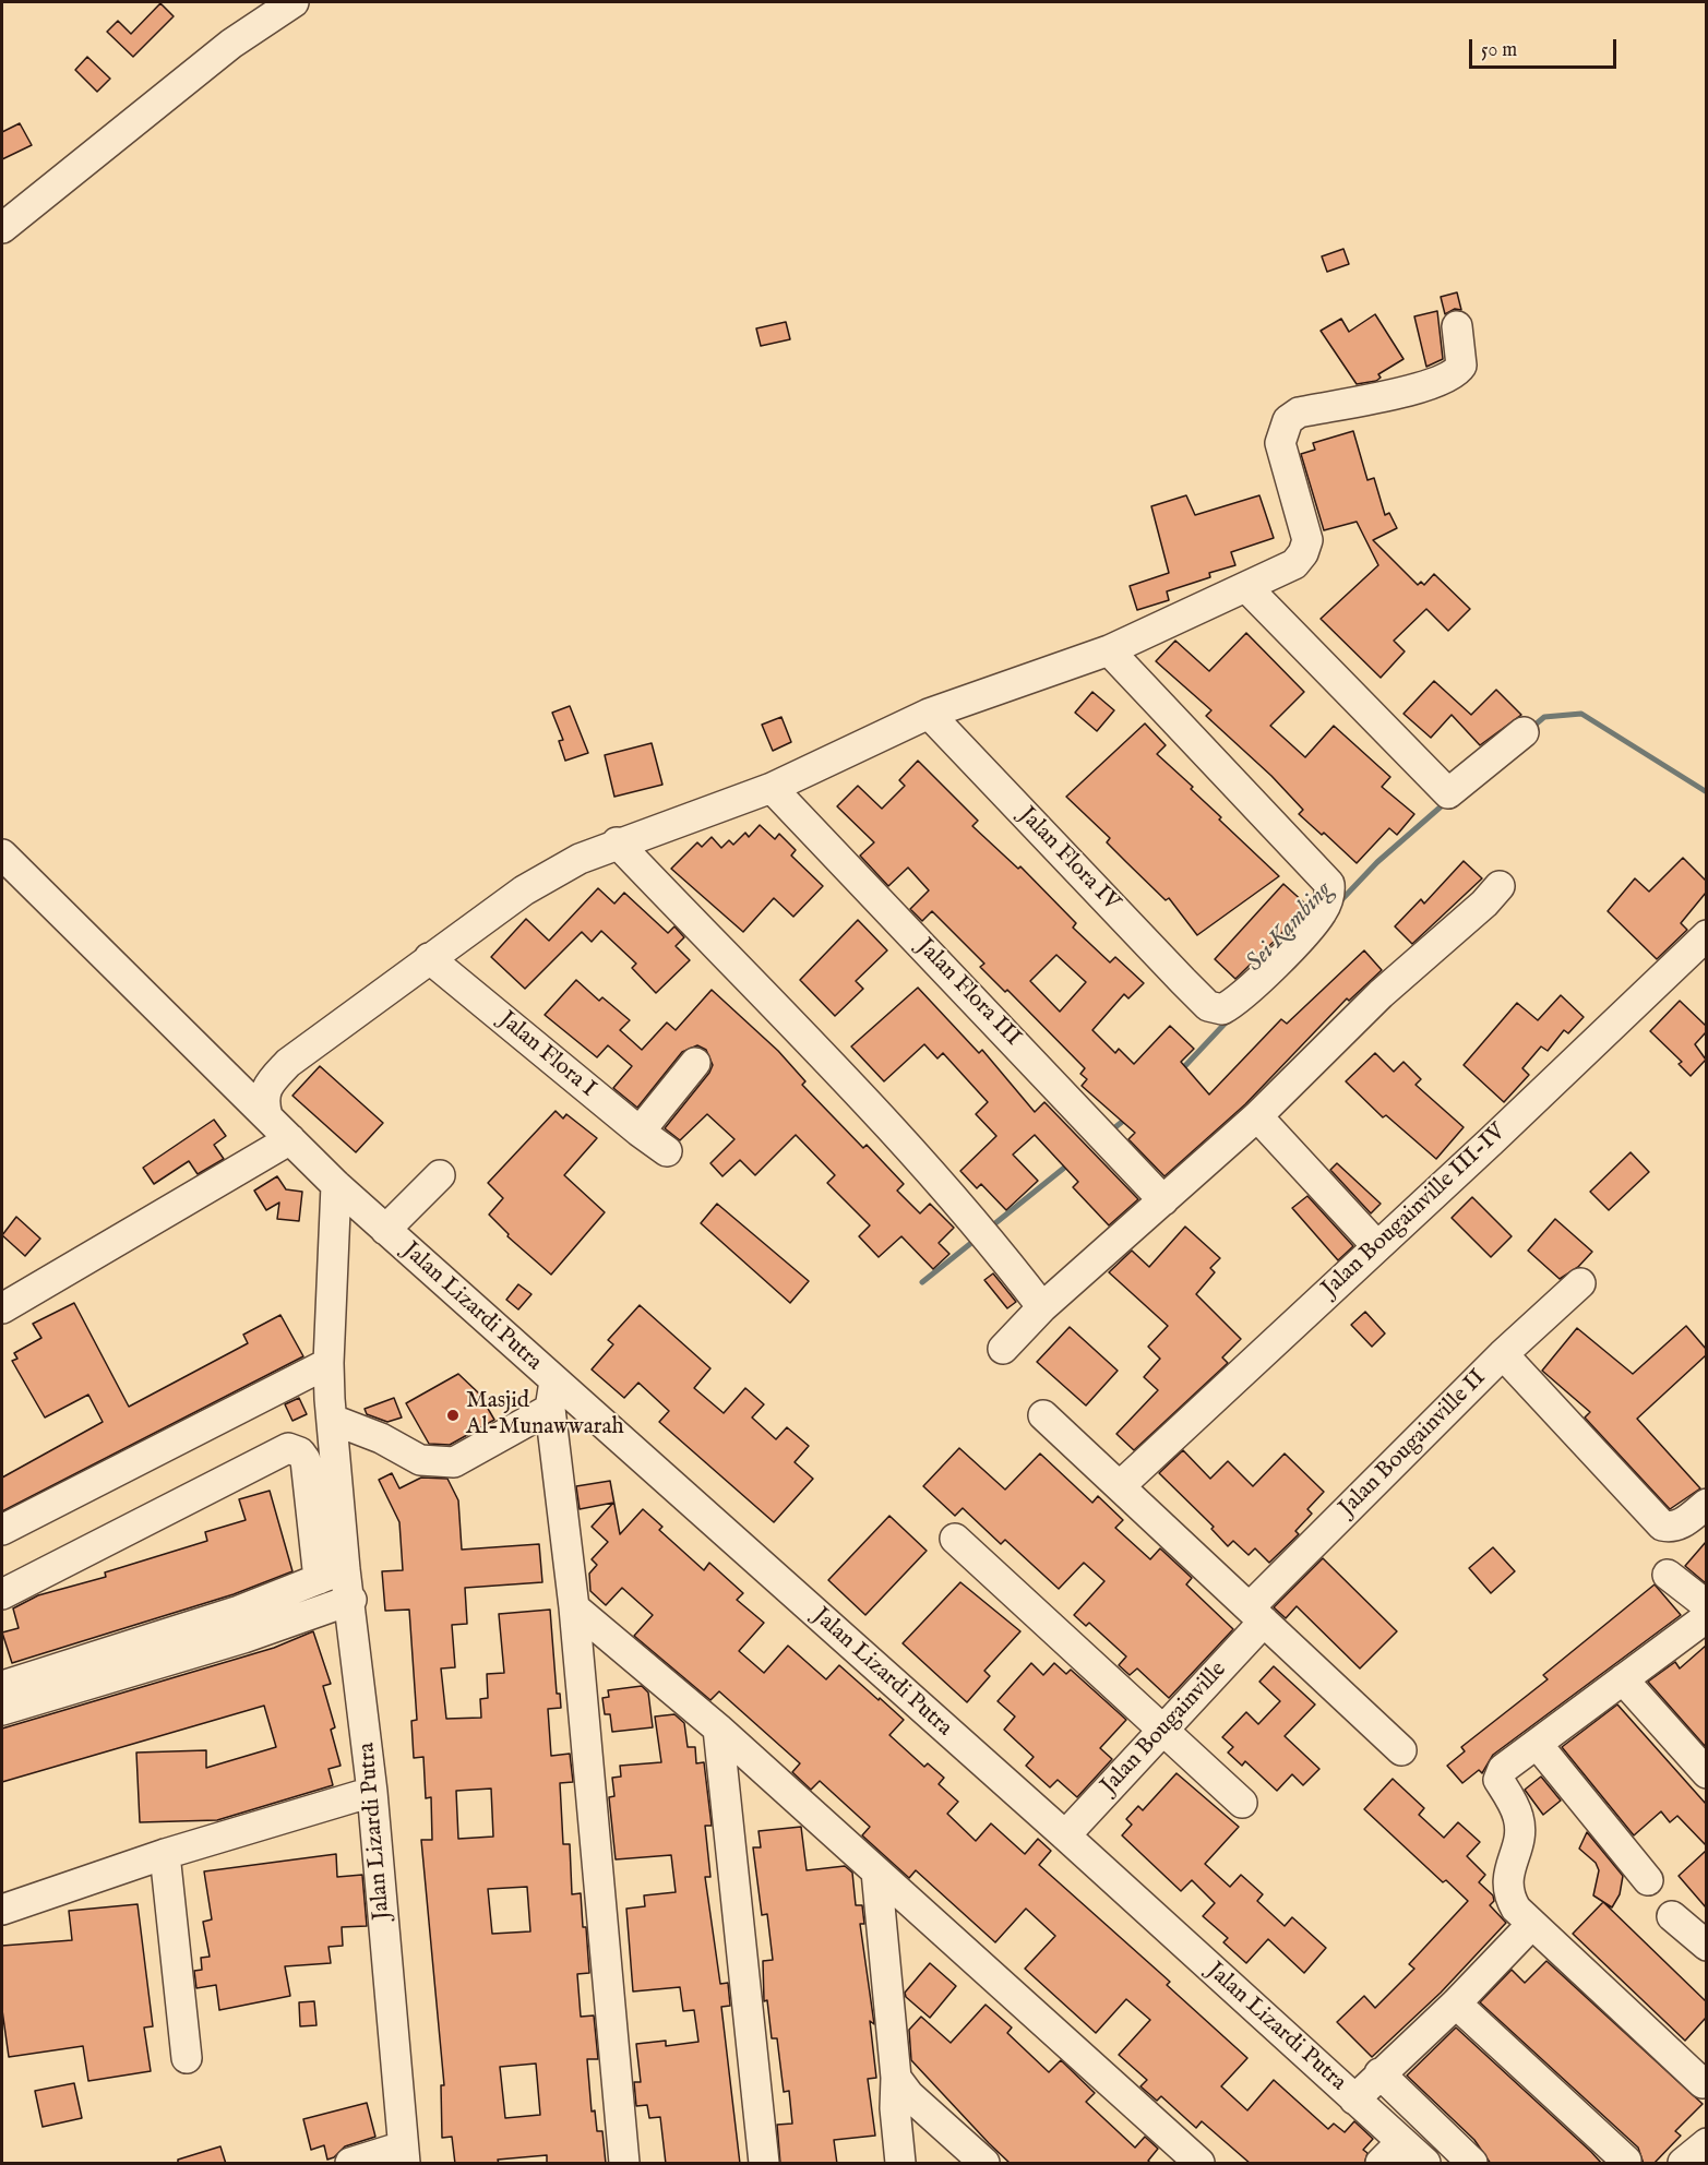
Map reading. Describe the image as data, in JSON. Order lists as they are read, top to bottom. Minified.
{"streets":{"street":["Jalan Flora IV","Jalan Flora III","Jalan Flora I","Jalan Bougainville III-IV","Jalan Lizardi Putra","Jalan Bougainville II","Jalan Bougainville"]},"crossings":[["Jalan Lizardi Putra","Jalan Bougainville"],["Jalan Bougainville II","Jalan Bougainville"]],"water":["Sei Kambing"],"places":["Masjid Al-Munawwarah"],"scale_bar":"50 m"}
